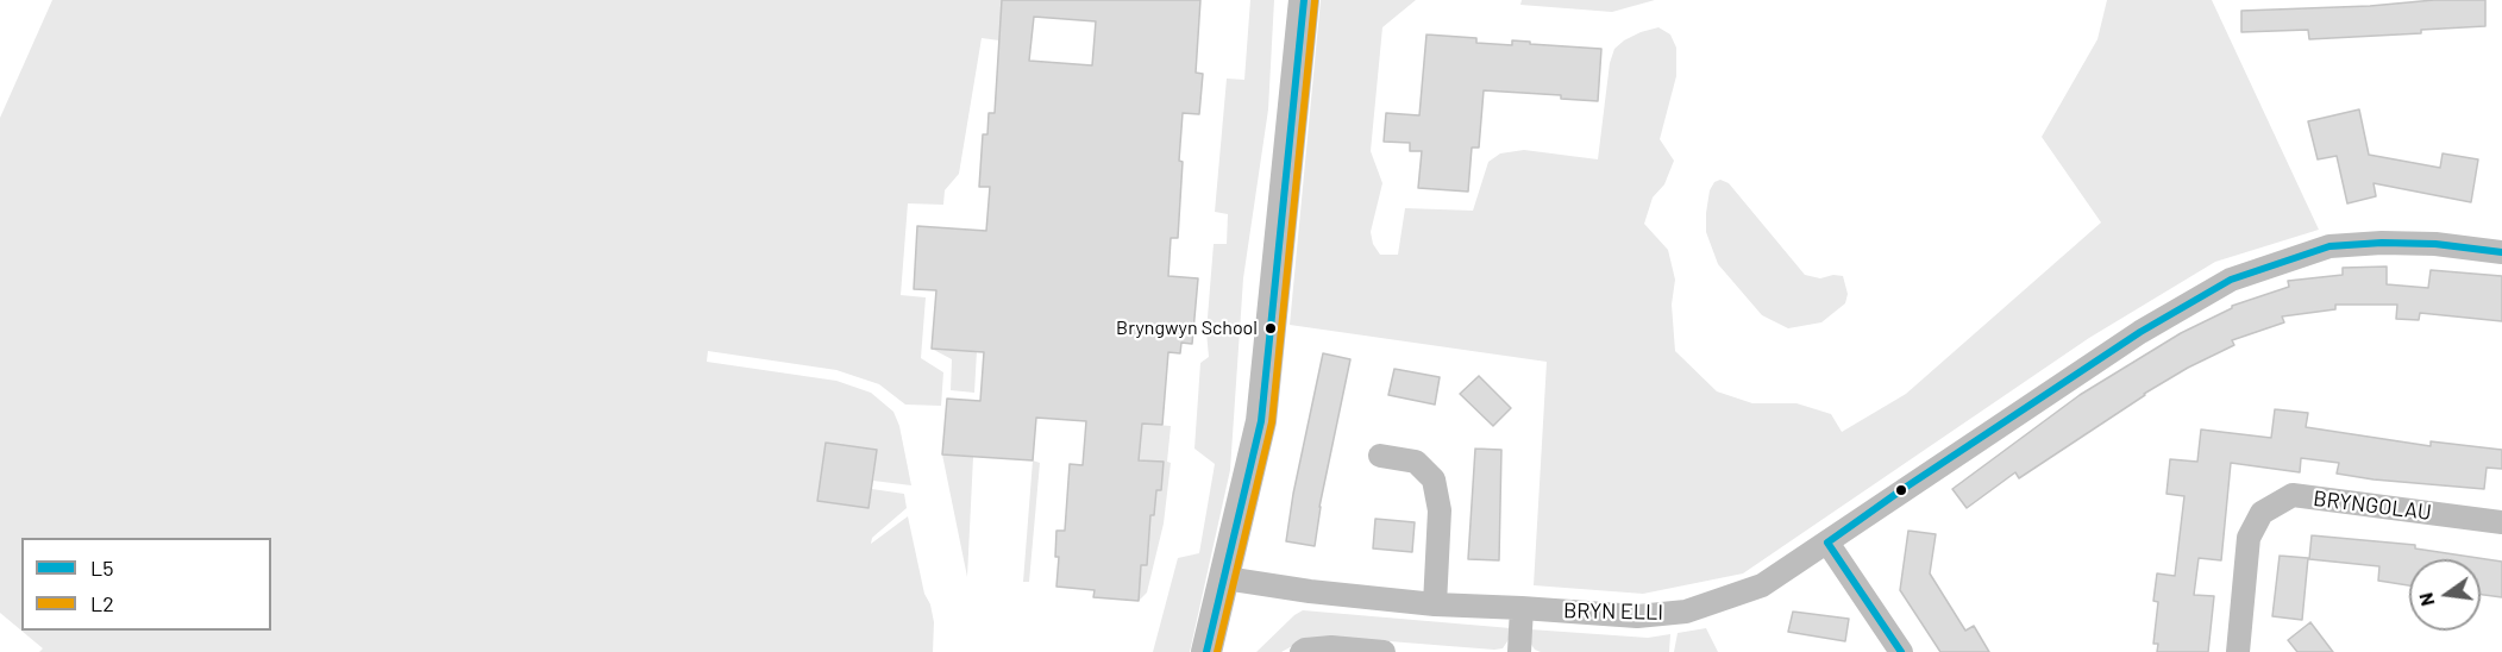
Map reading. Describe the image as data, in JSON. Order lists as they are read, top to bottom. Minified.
{"streets":{"street":["BRYNGOLAU","BRYN ELLI"]},"places":["Bryngwyn School"],"lines":["transit line L5","transit line L2"],"legend":["L5","L2"],"north":"left"}
